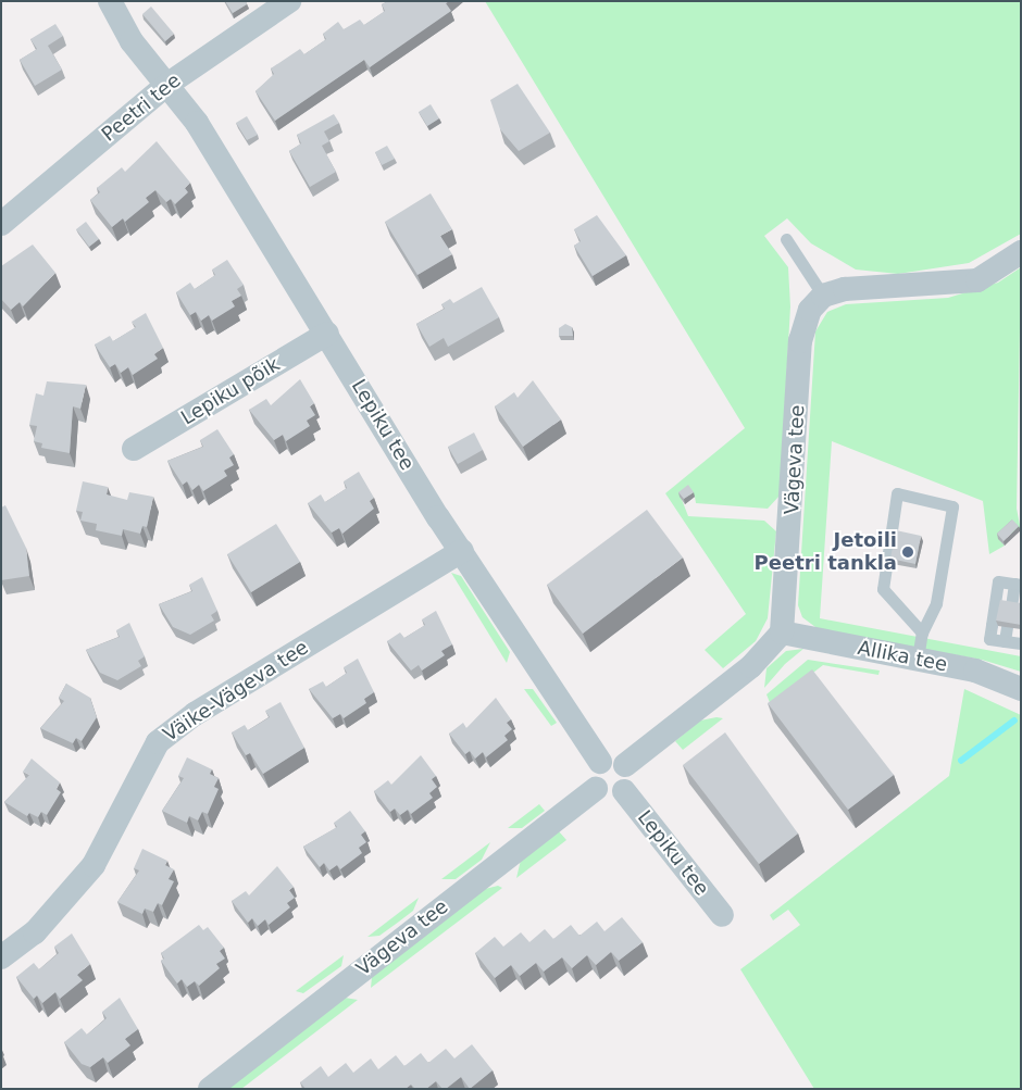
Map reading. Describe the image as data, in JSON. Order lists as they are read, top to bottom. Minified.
{"streets":{"street":["Peetri tee","Lepiku põik","Lepiku tee","Vägeva tee","Allika tee","Väike-Vägeva tee"]},"crossings":[["Peetri tee","Lepiku tee"],["Lepiku põik","Lepiku tee"],["Lepiku tee","Vägeva tee"],["Lepiku tee","Väike-Vägeva tee"],["Vägeva tee","Allika tee"]],"places":["Jetoili Peetri tankla"]}
